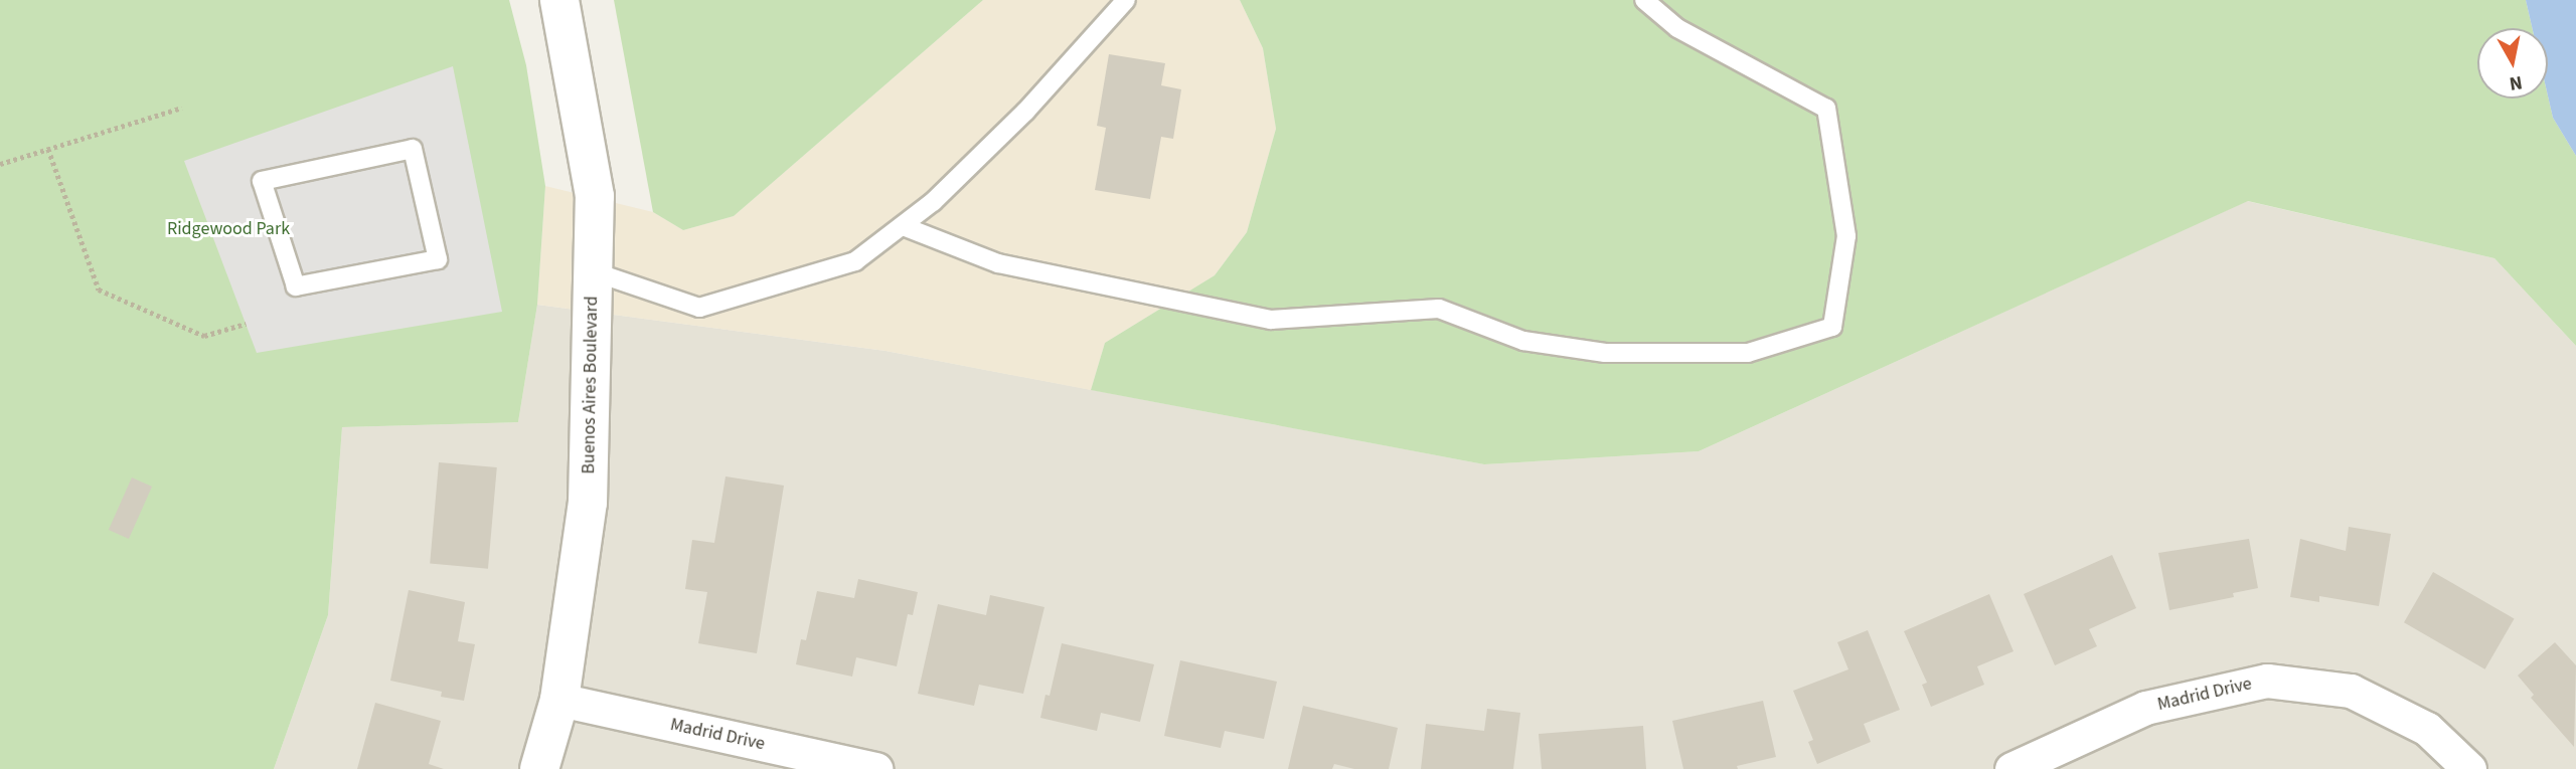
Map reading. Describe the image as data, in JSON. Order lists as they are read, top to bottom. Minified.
{"streets":{"street":["Buenos Aires Boulevard","Madrid Drive"]},"crossings":[["Buenos Aires Boulevard","Madrid Drive"]],"parks":["Ridgewood Park"],"north":"bottom"}
